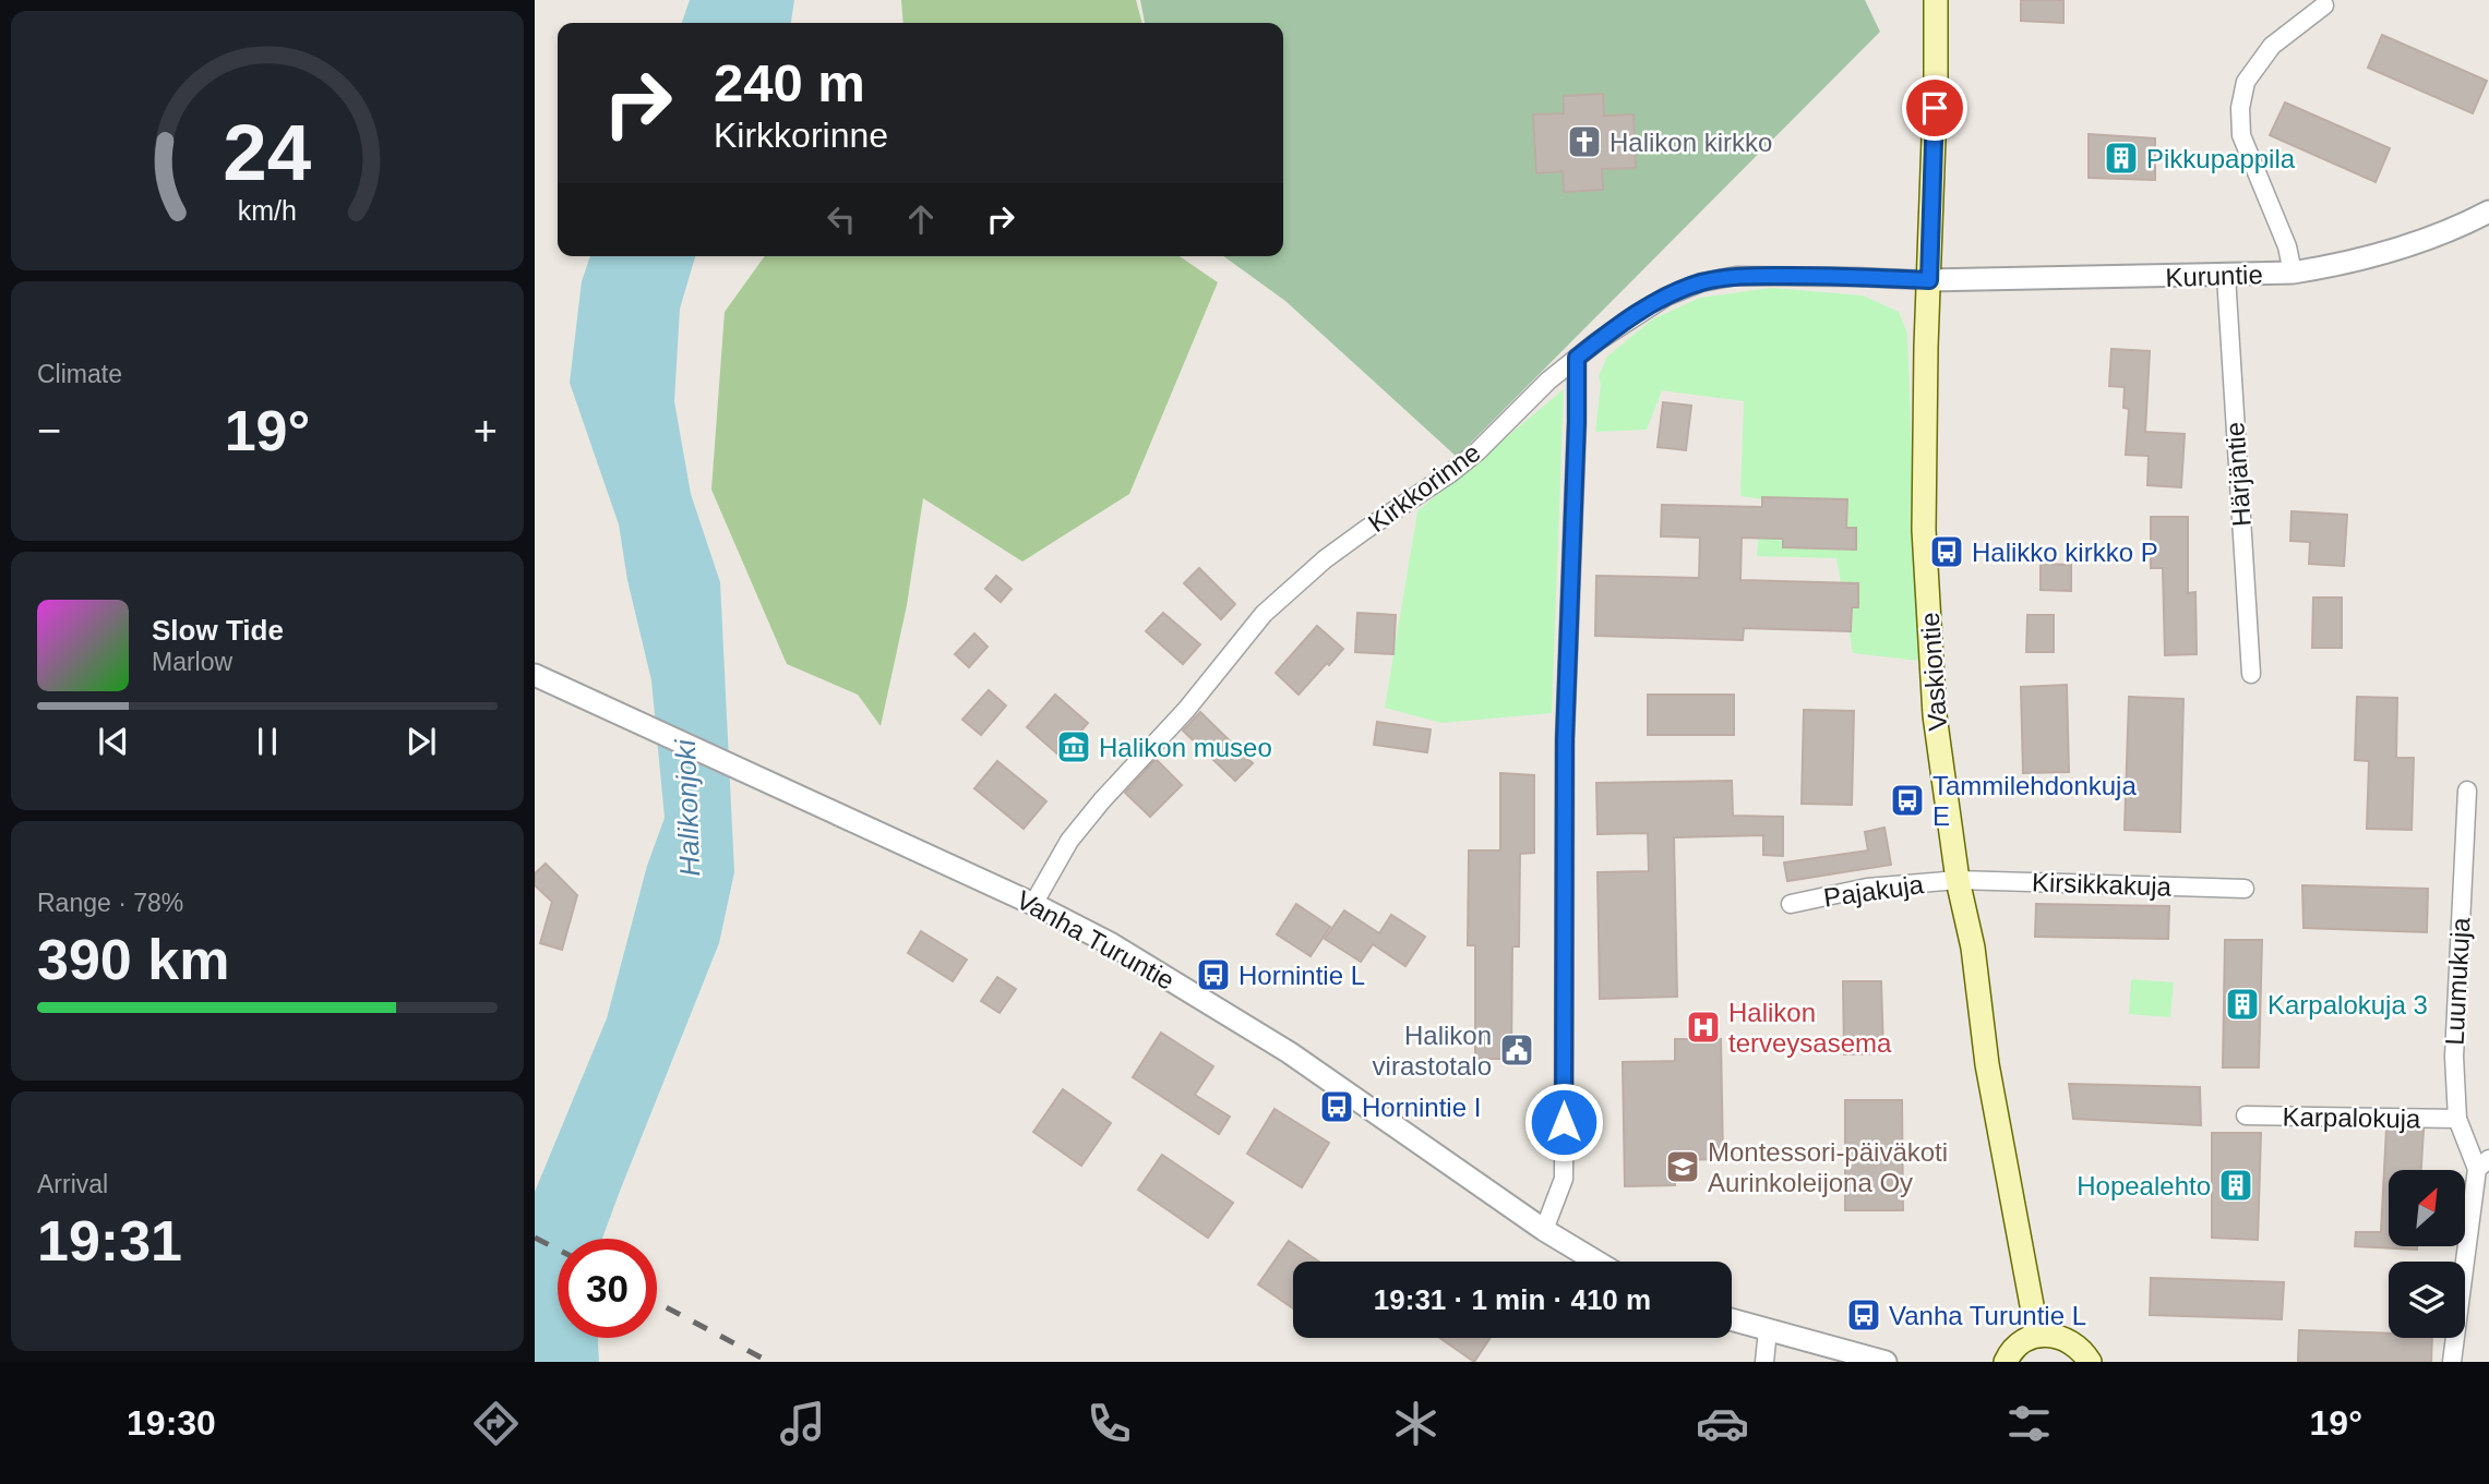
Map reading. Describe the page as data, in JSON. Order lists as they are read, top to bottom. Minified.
{"streets":{"main road":["Vaskiontie"],"street":["Kuruntie","Härjäntie","Kirkkorinne","Kirsikkakuja","Pajakuja","Vanha Turuntie","Luumukuja","Karpalokuja"]},"crossings":[["Kuruntie","Härjäntie"],["Kuruntie","Kirkkorinne"],["Kuruntie","Vaskiontie"],["Kirkkorinne","Vaskiontie"],["Kirkkorinne","Vanha Turuntie"],["Vaskiontie","Kirsikkakuja"],["Vaskiontie","Pajakuja"],["Kirsikkakuja","Pajakuja"],["Luumukuja","Karpalokuja"]],"water":["Halikonjoki"],"places":{"church":["Halikon kirkko"],"building":["Pikkupappila","Karpalokuja 3","Hopealehto"],"bus stop":["Halikko kirkko P","Tammilehdonkuja E","Hornintie L","Hornintie I","Vanha Turuntie L"],"museum":["Halikon museo"],"hospital":["Halikon terveysasema"],"public building":["Halikon virastotalo"],"school or university":["Montessori-päiväkoti Aurinkoleijona Oy"]},"north":"top right","page":{"turn":["240 m","Kirkkorinne"],"tile":["Climate",["Range · 78%","390 km"],["Arrival","19:31"]],"heat":["−","19°","+"],"song":["Slow Tide","Marlow"],"limit":"30","trip":"19:31 · 1 min · 410 m","tabs":["19:30","19°"],"gauge":["24","km/h"]}}
